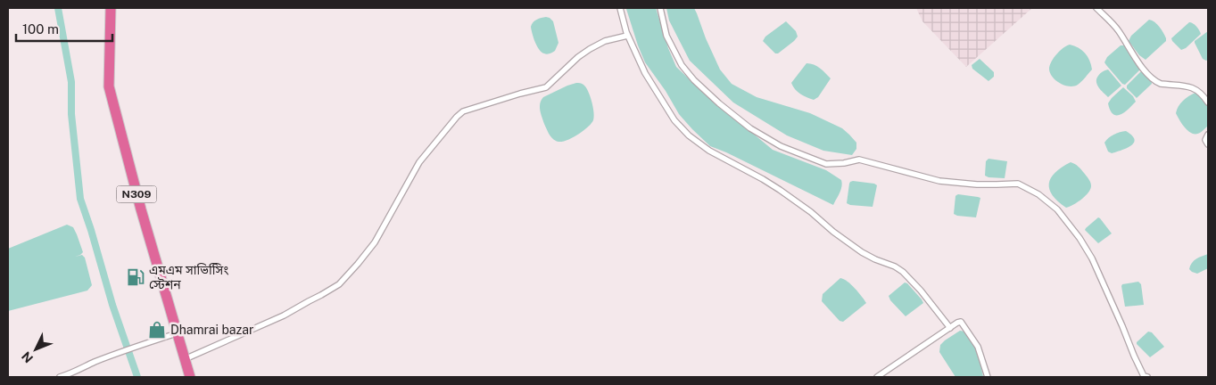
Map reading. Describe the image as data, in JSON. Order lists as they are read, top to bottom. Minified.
{"streets":{"highway":["N309"]},"places":{"fuel station":["এমএম সাভ‌িসি‌িং স্ট‌েশন"],"shop":["Dhamrai bazar"]},"scale_bar":"100 m","north":"bottom left"}
